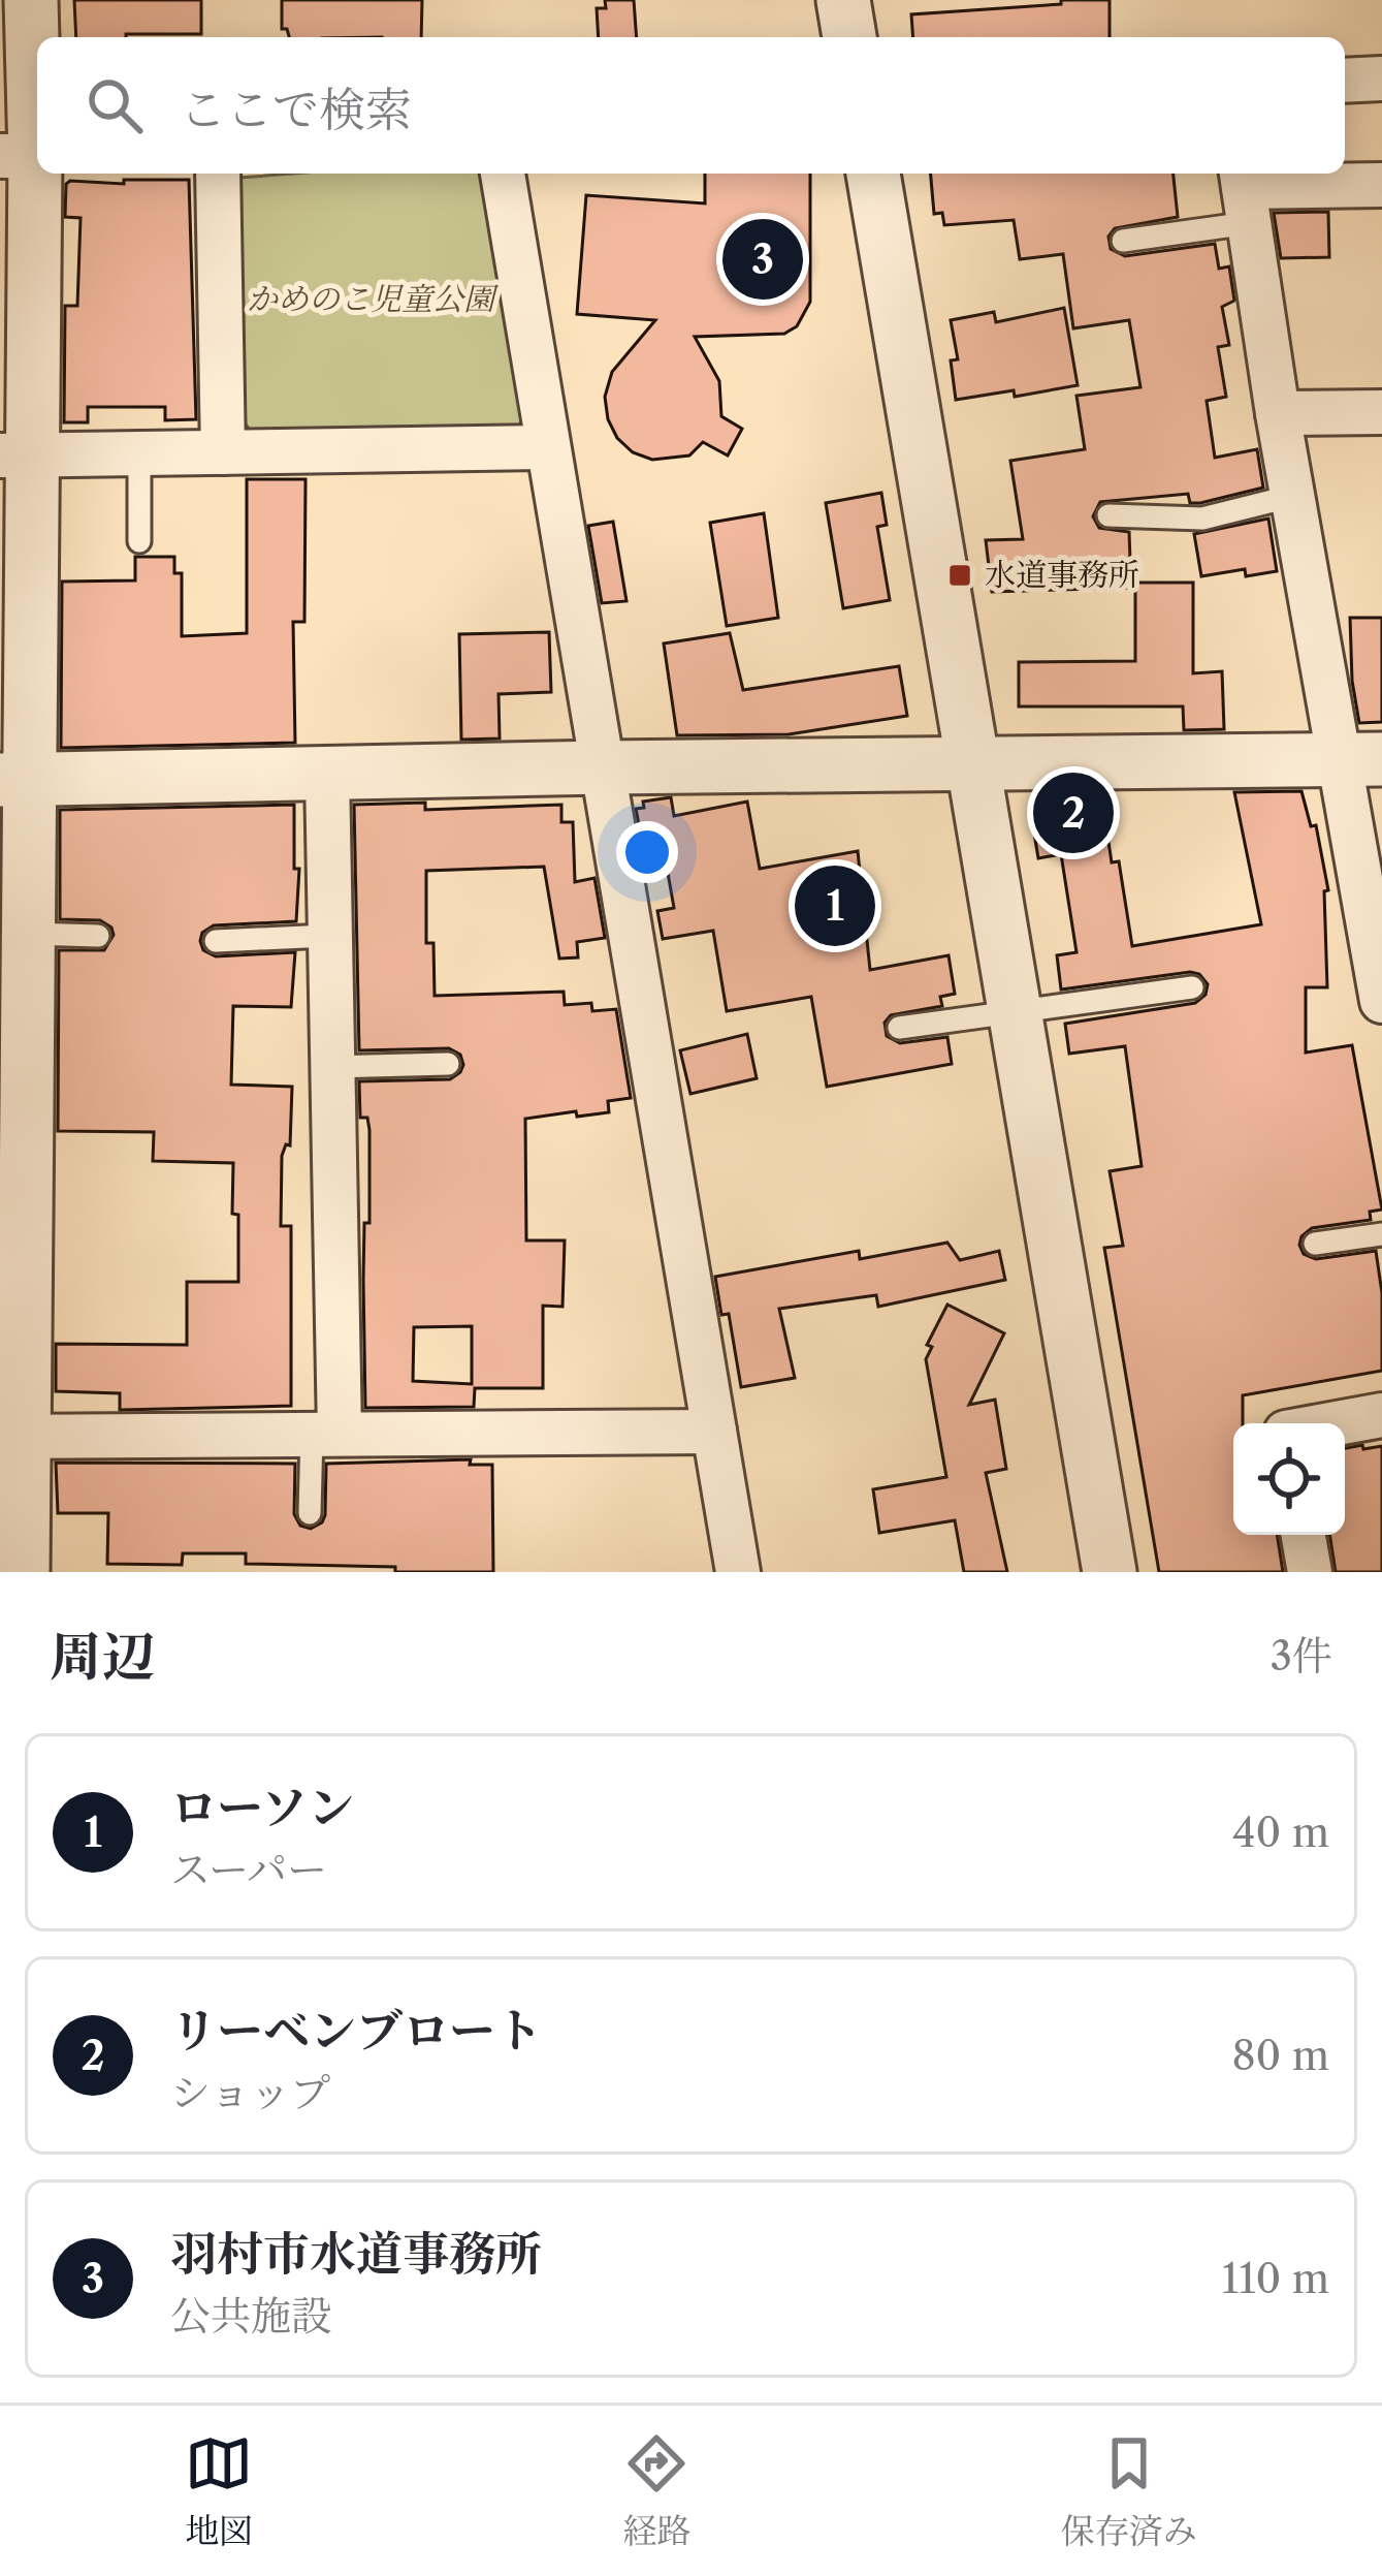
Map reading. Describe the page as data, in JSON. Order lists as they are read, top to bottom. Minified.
{"parks":["かめのこ児童公園"],"places":{"transit":["水道事務所"]},"page":{"search":"ここで検索","pins":["3","2","1"],"heading":["周辺","3件"],"list":[{"mark":"1","name":"ローソン","note":"スーパー","value":"40 m"},{"mark":"2","name":"リーベンブロート","note":"ショップ","value":"80 m"},{"mark":"3","name":"羽村市水道事務所","note":"公共施設","value":"110 m"}],"nav":["地図","経路","保存済み"]}}
